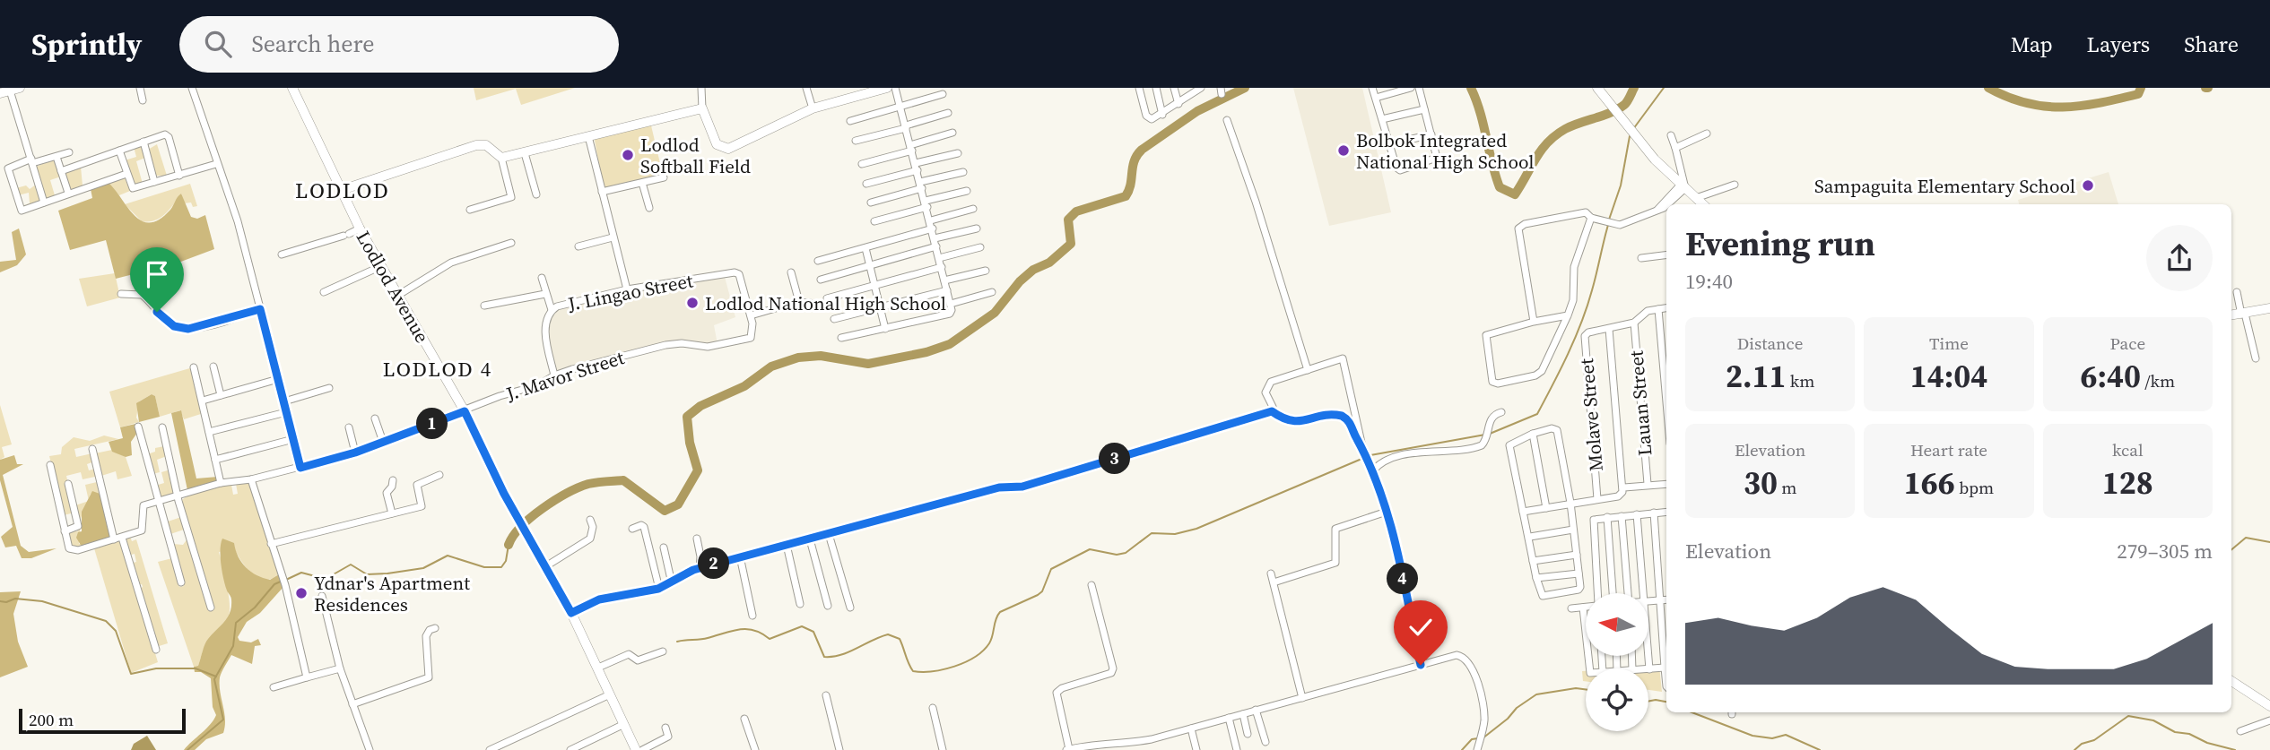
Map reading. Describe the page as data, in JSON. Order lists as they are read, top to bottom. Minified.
{"streets":{"main road":["Lodlod Avenue"],"street":["J. Lingao Street","J. Mavor Street","Lauan Street","Molave Street"]},"crossings":[["Lodlod Avenue","J. Mavor Street"],["J. Lingao Street","J. Mavor Street"]],"districts":["LODLOD","LODLOD 4"],"places":["Bolbok Integrated National High School","Lodlod Softball Field","Sampaguita Elementary School","Lodlod National High School","Ydnar's Apartment Residences"],"scale_bar":"200 m","north":"left","page":{"header":"Sprintly","search":"Search here","nav":["Map","Layers","Share"],"heading":["Evening run","19:40"],"stats":[["Distance","2.11 km"],["Time","14:04"],["Pace","6:40 /km"],["Elevation","30 m"],["Heart rate","166 bpm"],["kcal","128"]],"pins":["1","3","2","4"],"chart":["Elevation","279–305 m"],"scale":"200 m"}}
